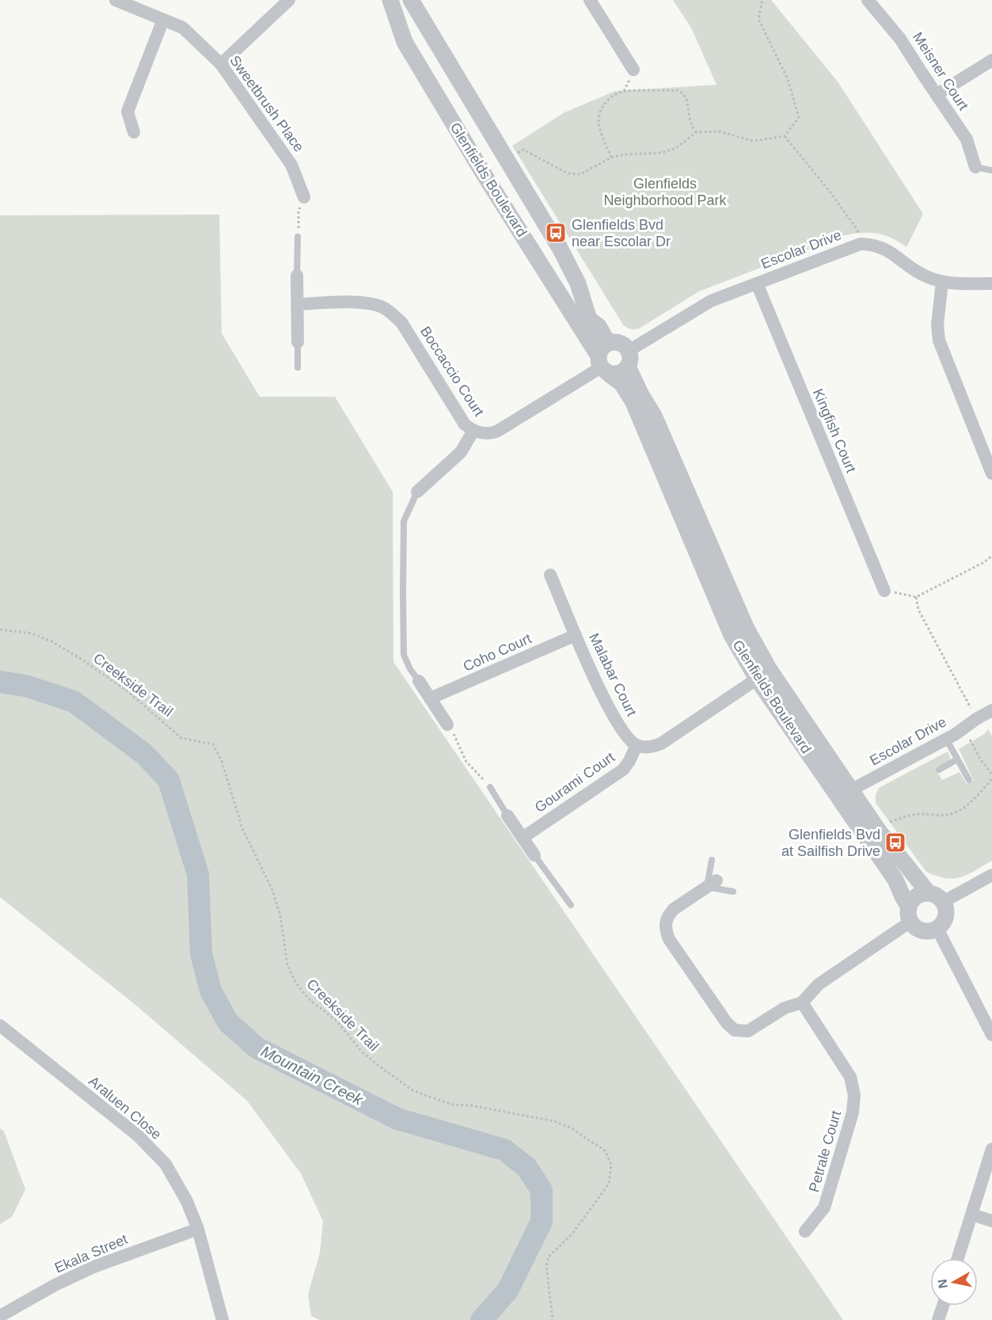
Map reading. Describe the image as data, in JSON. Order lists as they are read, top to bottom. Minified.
{"streets":{"street":["Meisner Court","Sweetbrush Place","Glenfields Boulevard","Escolar Drive","Boccaccio Court","Kingfish Court","Coho Court","Malabar Court","Gourami Court","Araluen Close","Petrale Court","Ekala Street"],"path":["Creekside Trail"]},"crossings":[["Glenfields Boulevard","Escolar Drive"],["Glenfields Boulevard","Boccaccio Court"],["Escolar Drive","Kingfish Court"],["Coho Court","Malabar Court"],["Malabar Court","Gourami Court"],["Araluen Close","Ekala Street"]],"water":["Mountain Creek"],"parks":["Glenfields Neighborhood Park"],"places":{"bus stop":["Glenfields Bvd near Escolar Dr","Glenfields Bvd at Sailfish Drive"]},"north":"left"}
